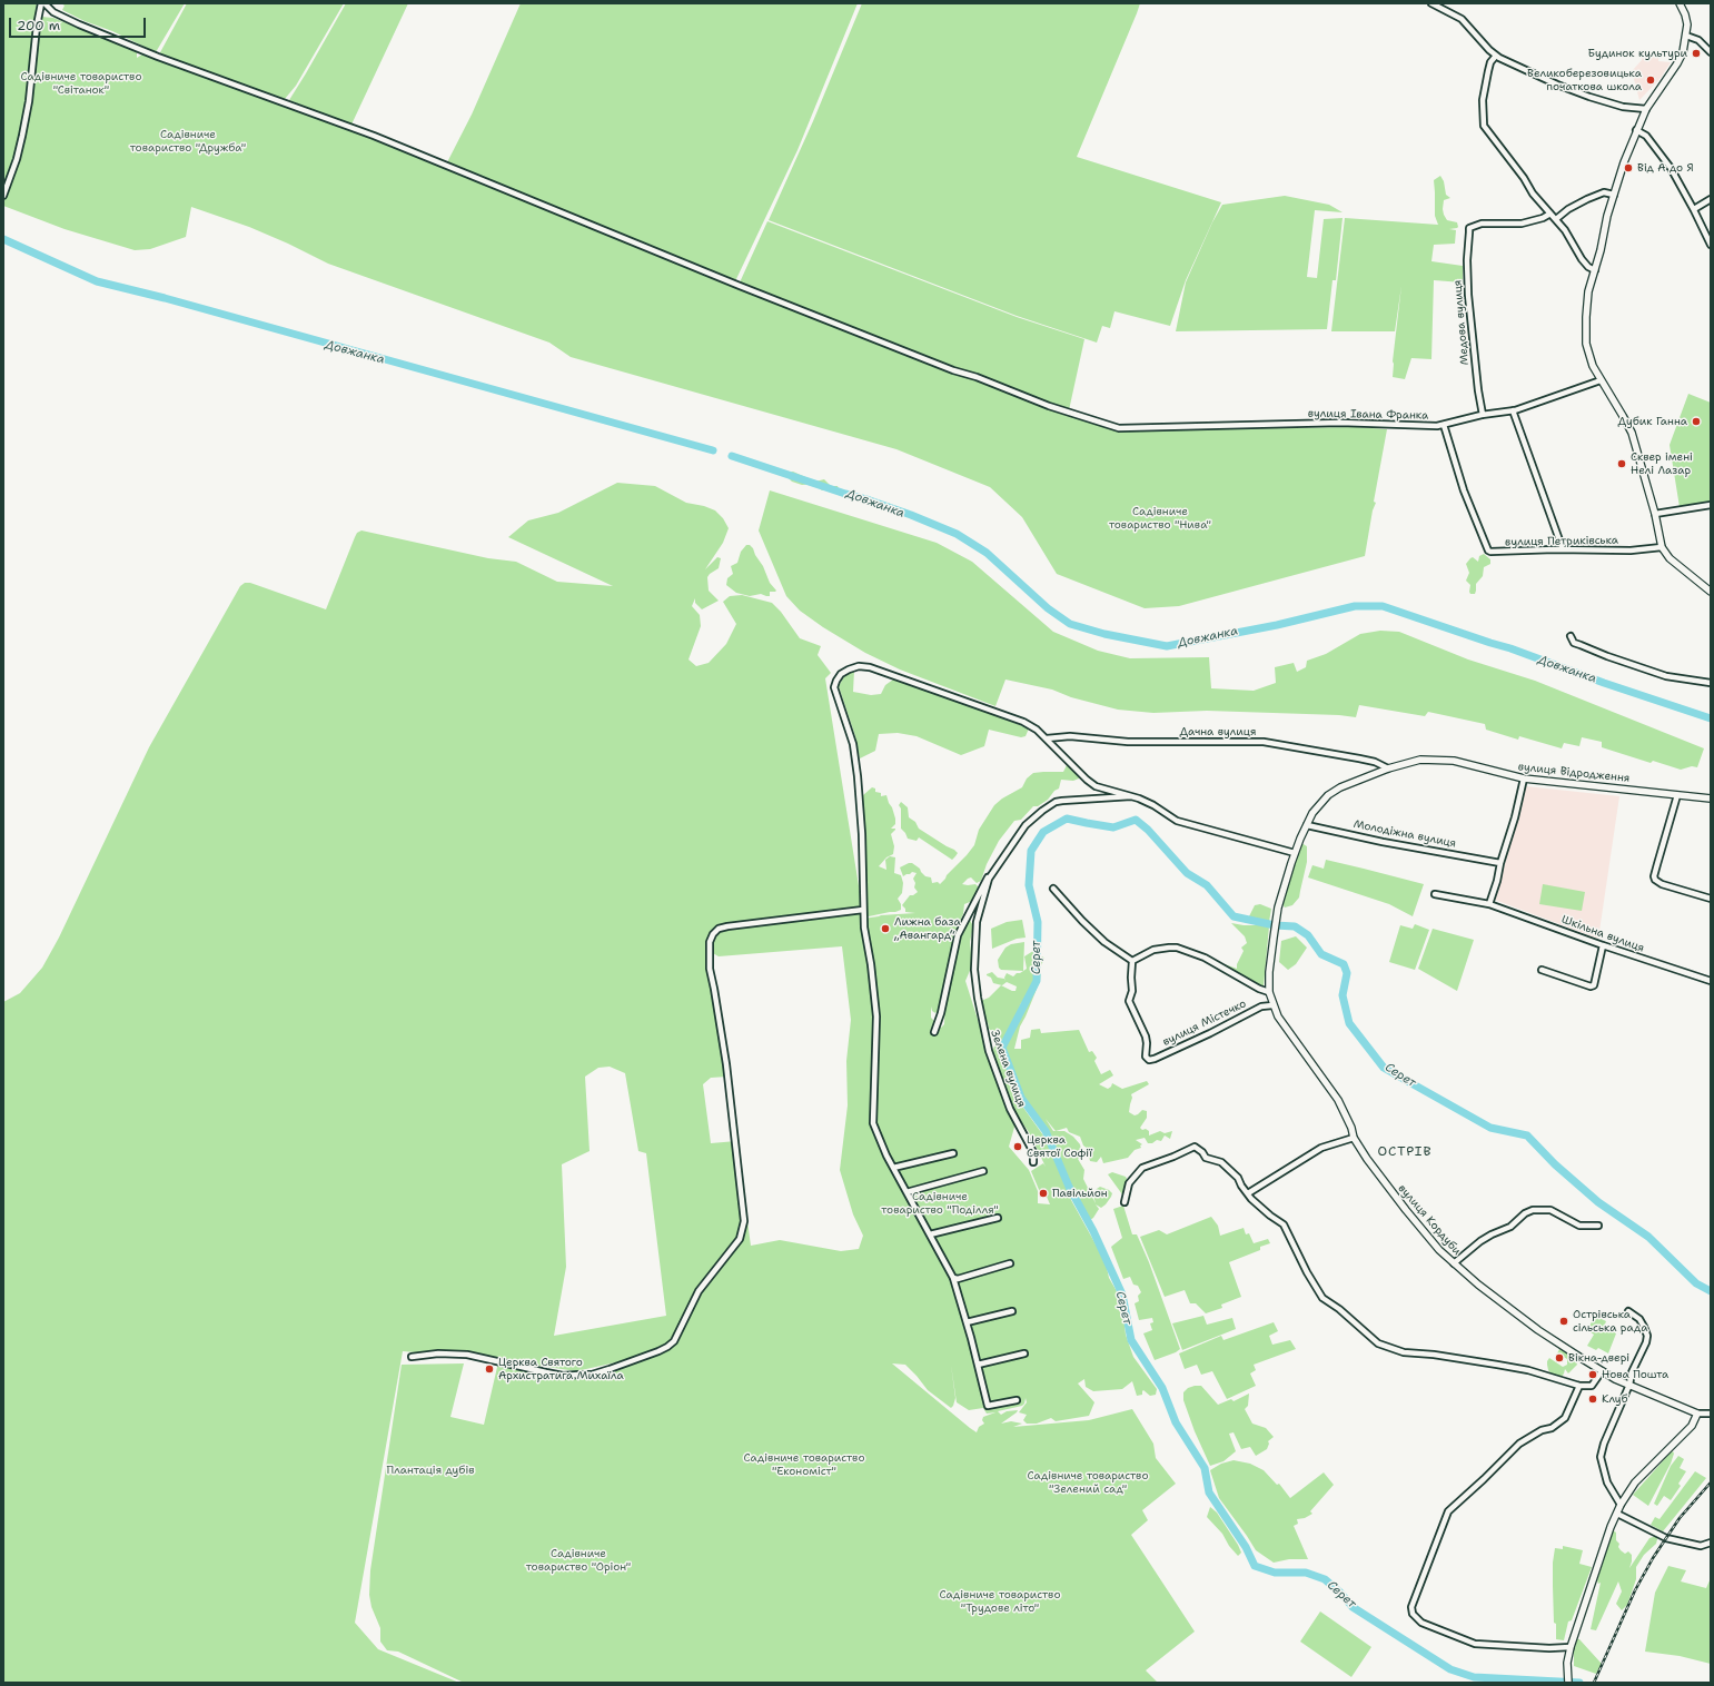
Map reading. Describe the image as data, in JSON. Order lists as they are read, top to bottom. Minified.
{"streets":{"street":["Медова вулиця","вулиця Івана Франка","вулиця Петриківська","Дачна вулиця","вулиця Відродження","Молодіжна вулиця","Шкільна вулиця","вулиця Містечко","Зелена вулиця","вулиця Кордуби"]},"crossings":[["Медова вулиця","вулиця Івана Франка"],["вулиця Івана Франка","вулиця Петриківська"],["Дачна вулиця","вулиця Відродження"],["вулиця Відродження","Молодіжна вулиця"],["вулиця Відродження","Зелена вулиця"],["вулиця Відродження","вулиця Кордуби"],["вулиця Містечко","вулиця Кордуби"]],"districts":["ОСТРІВ"],"water":["Довжанка","Серет"],"parks":["Садівниче товариство \"Світанок\"","Садівниче товариство \"Дружба\"","Садівниче товариство \"Нива\"","Садівниче товариство \"Поділля\"","Садівниче товариство \"Економіст\"","Плантація дубів","Садівниче товариство \"Зелений сад\"","Садівниче товариство \"Оріон\"","Садівниче товариство \"Трудове літо\""],"places":["Будинок культури","Великоберезовицька початкова школа","Від А до Я","Дубик Ганна","Сквер імені Нелі Лазар","Лижна база „Авангард“","Церква Святої Софії","Павільйон","Острівська сільська рада","Вікна-двері","Церква Святого Архистратига Михаїла","Нова Пошта","Клуб"],"scale_bar":"200 m"}
